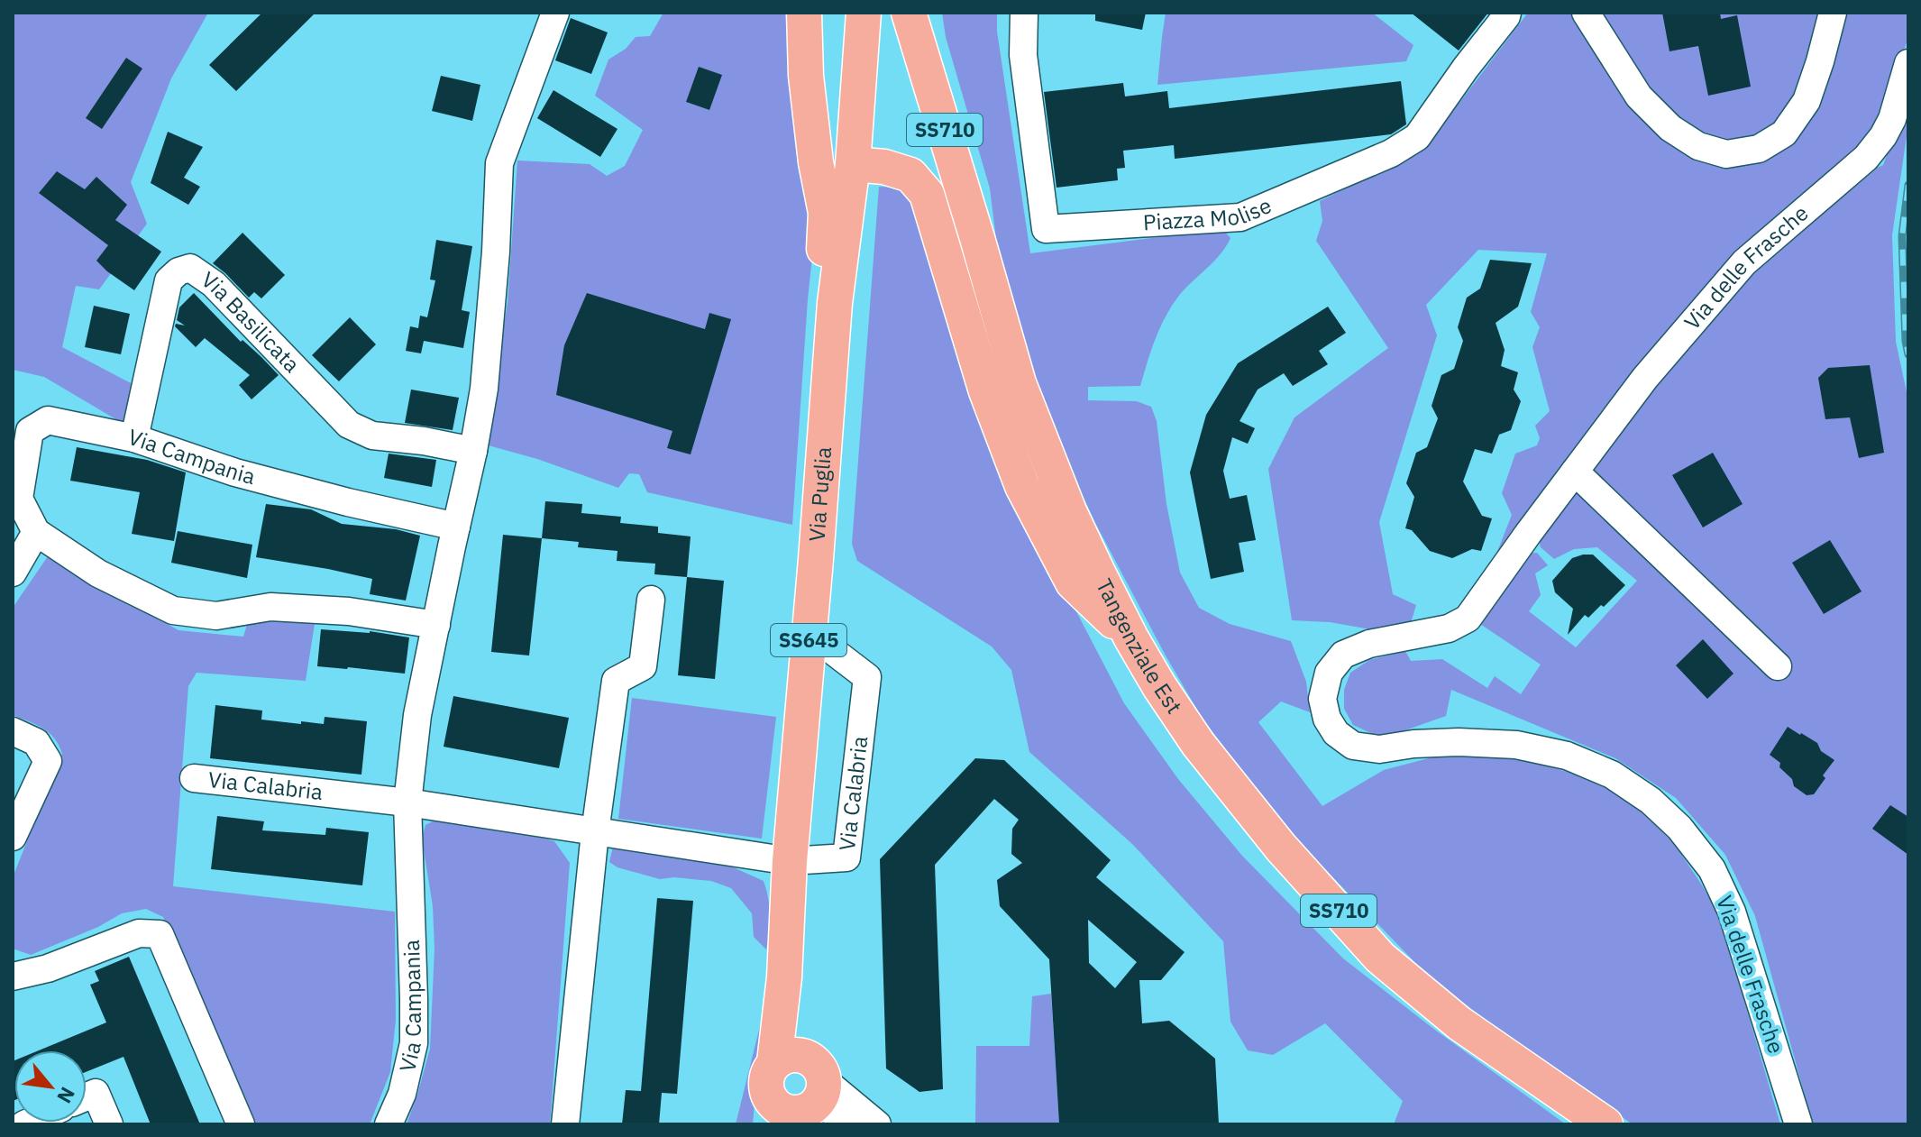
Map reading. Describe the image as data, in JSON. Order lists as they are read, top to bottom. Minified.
{"streets":{"main road":["SS710","Via Puglia","SS645","Tangenziale Est"],"street":["Piazza Molise","Via delle Frasche","Via Basilicata","Via Campania","Via Calabria"]},"crossings":[["Via Basilicata","Via Campania"],["Via Campania","Via Calabria"],["Via Puglia","Via Calabria"]],"north":"bottom right"}
